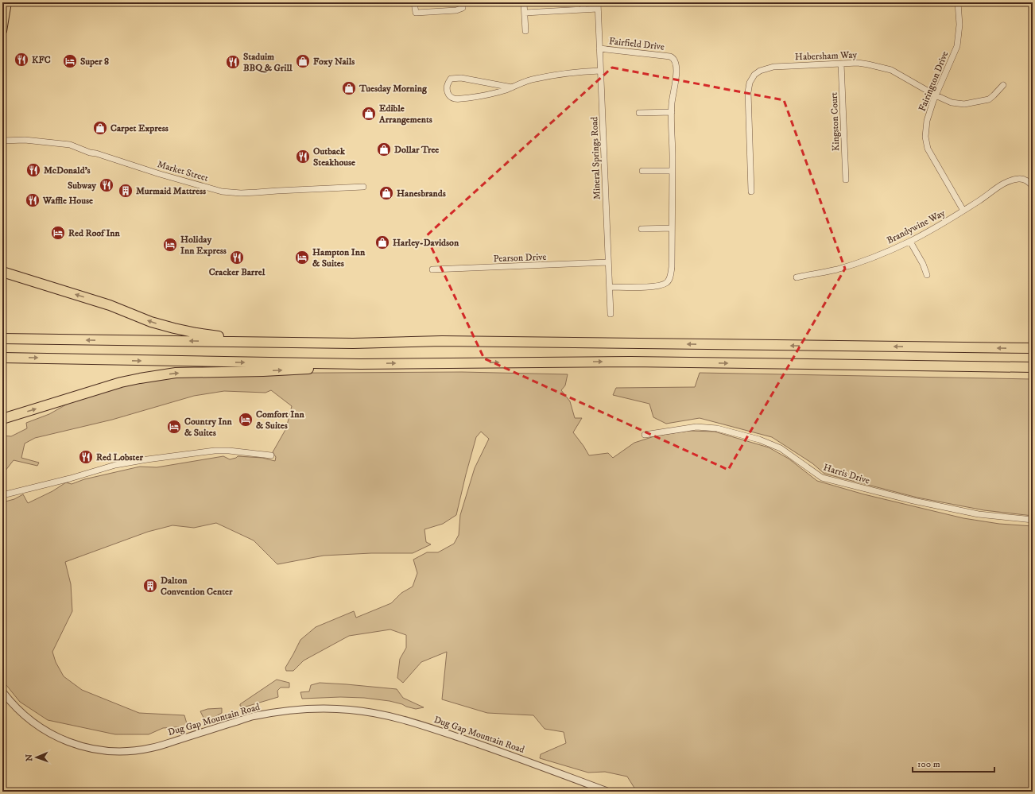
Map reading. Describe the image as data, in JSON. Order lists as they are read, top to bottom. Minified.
{"streets":{"street":["Fairfield Drive","Habersham Way","Fairington Drive","Kingston Court","Mineral Springs Road","Market Street","Brandywine Way","Pearson Drive","Harris Drive","Dug Gap Mountain Road"]},"crossings":[["Fairfield Drive","Mineral Springs Road"],["Habersham Way","Fairington Drive"],["Habersham Way","Kingston Court"],["Fairington Drive","Brandywine Way"],["Mineral Springs Road","Pearson Drive"]],"places":{"restaurant":["KFC","Staduim BBQ & Grill","Outback Steakhouse","McDonald's","Subway","Waffle House","Cracker Barrel","Red Lobster"],"hotel":["Super 8","Red Roof Inn","Holiday Inn Express","Hampton Inn & Suites","Comfort Inn & Suites","Country Inn & Suites"],"shop":["Foxy Nails","Tuesday Morning","Edible Arrangements","Carpet Express","Dollar Tree","Hanesbrands","Harley-Davidson"],"building":["Murmaid Mattress","Dalton Convention Center"]},"scale_bar":"100 m","north":"left"}
